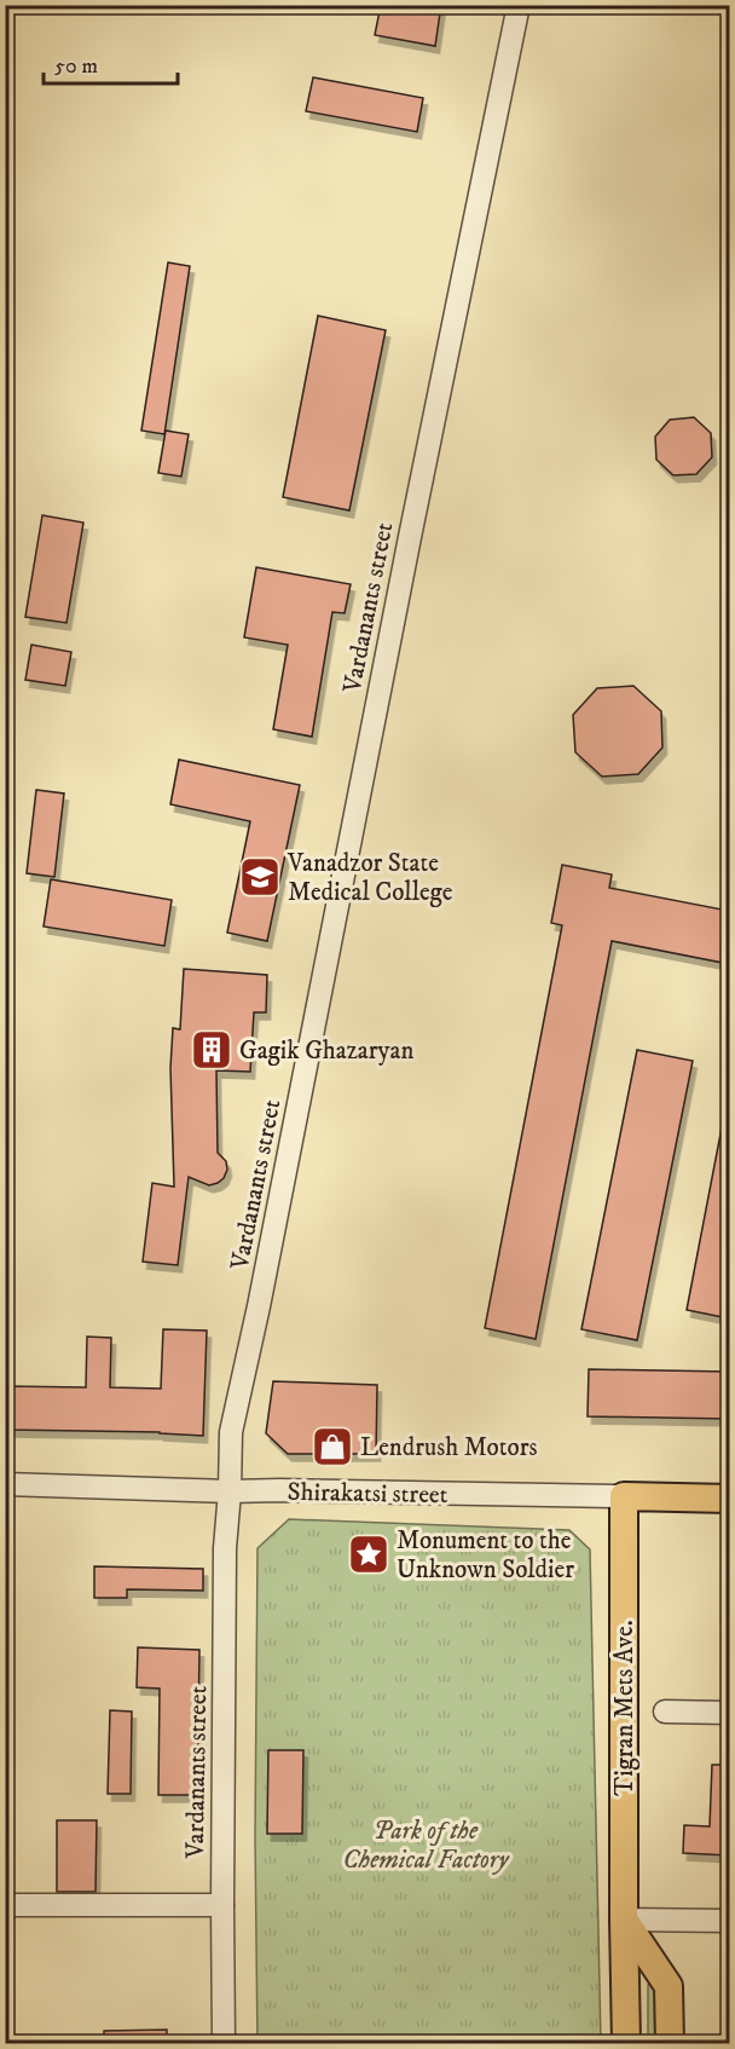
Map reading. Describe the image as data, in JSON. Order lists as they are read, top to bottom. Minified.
{"streets":{"main road":["Shirakatsi street","Tigran Mets Ave."],"street":["Vardanants street"]},"crossings":[["Vardanants street","Shirakatsi street"],["Shirakatsi street","Tigran Mets Ave."]],"parks":["Park of the Chemical Factory"],"places":{"school or university":["Vanadzor State Medical College"],"building":["Gagik Ghazaryan"],"shop":["Lendrush Motors"],"place":["Monument to the Unknown Soldier"]},"scale_bar":"50 m"}
